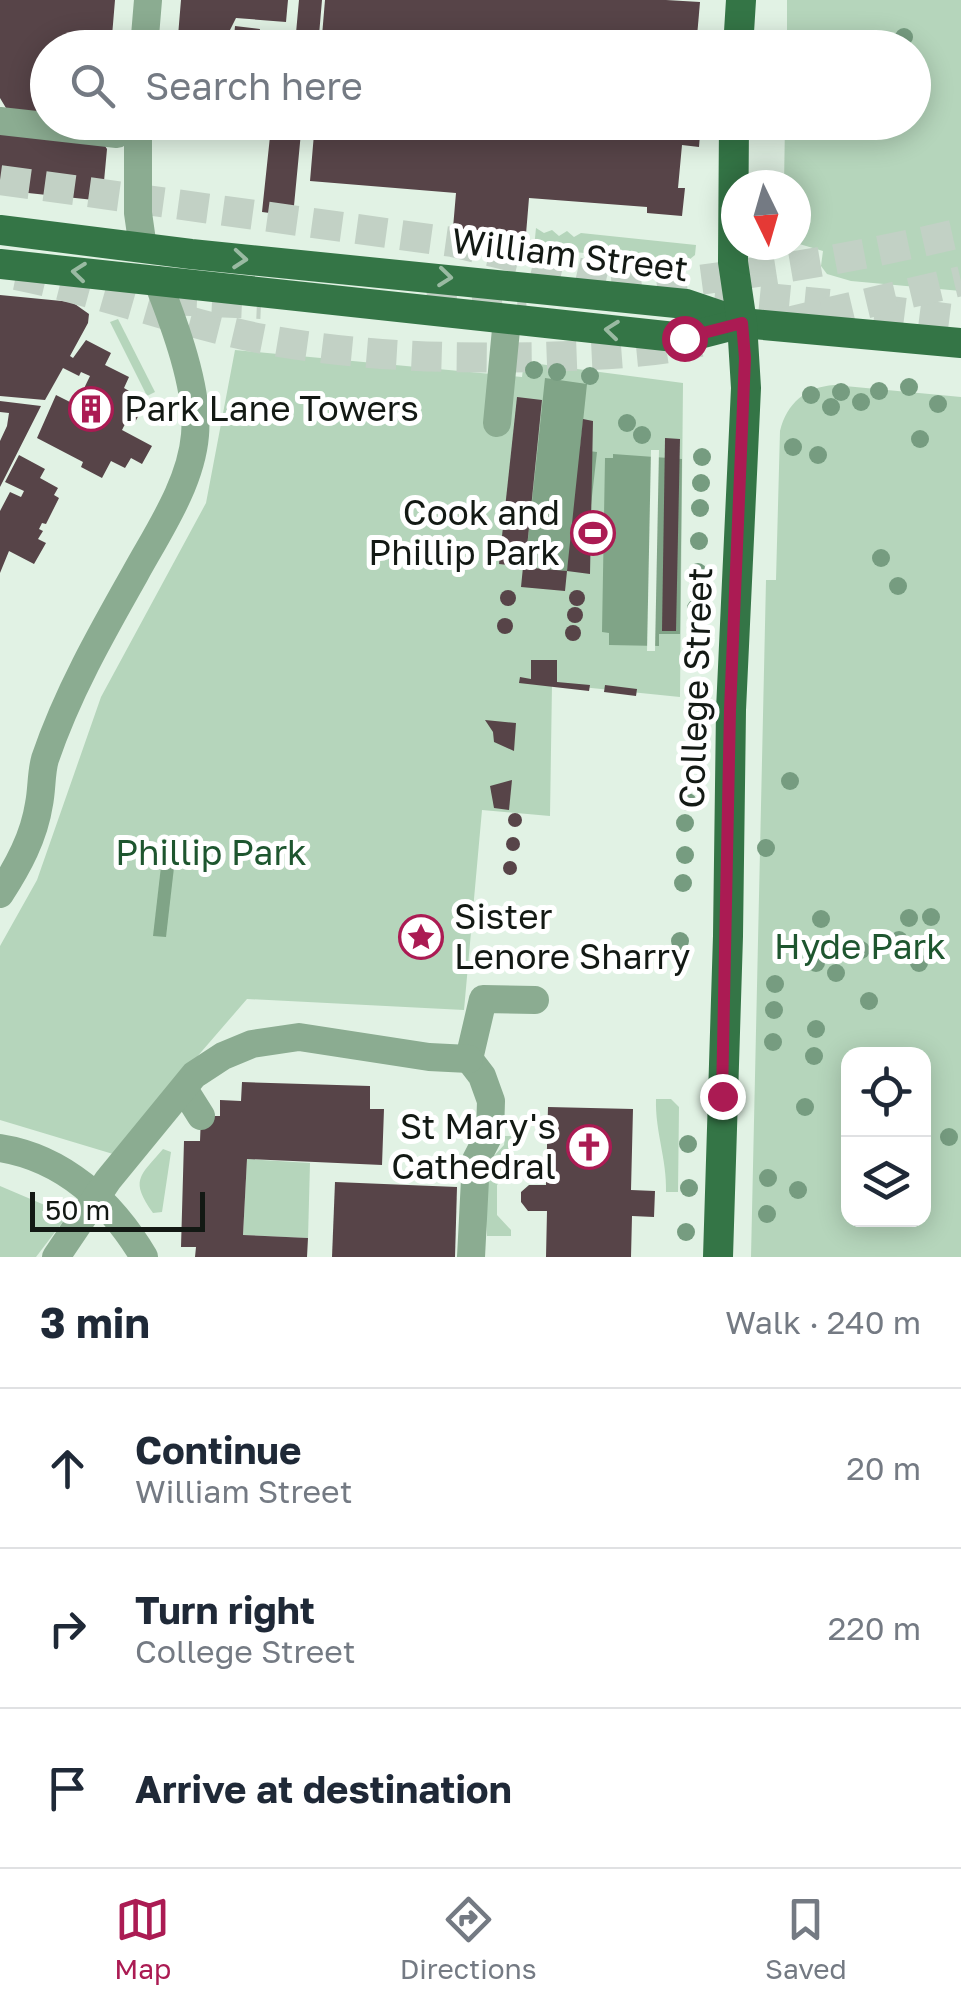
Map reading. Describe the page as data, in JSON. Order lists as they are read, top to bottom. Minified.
{"streets":{"main road":["William Street","College Street"]},"crossings":[["William Street","College Street"]],"parks":["Phillip Park","Hyde Park"],"places":{"building":["Park Lane Towers"],"sports":["Cook and Phillip Park"],"place":["Sister Lenore Sharry"],"church":["St Mary's Cathedral"]},"scale_bar":"50 m","north":"bottom","page":{"search":"Search here","scale":"50 m","heading":["3 min","Walk · 240 m"],"list":[["Continue","William Street","20 m"],["Turn right","College Street","220 m"],"Arrive at destination"],"nav":["Map","Directions","Saved"]}}
